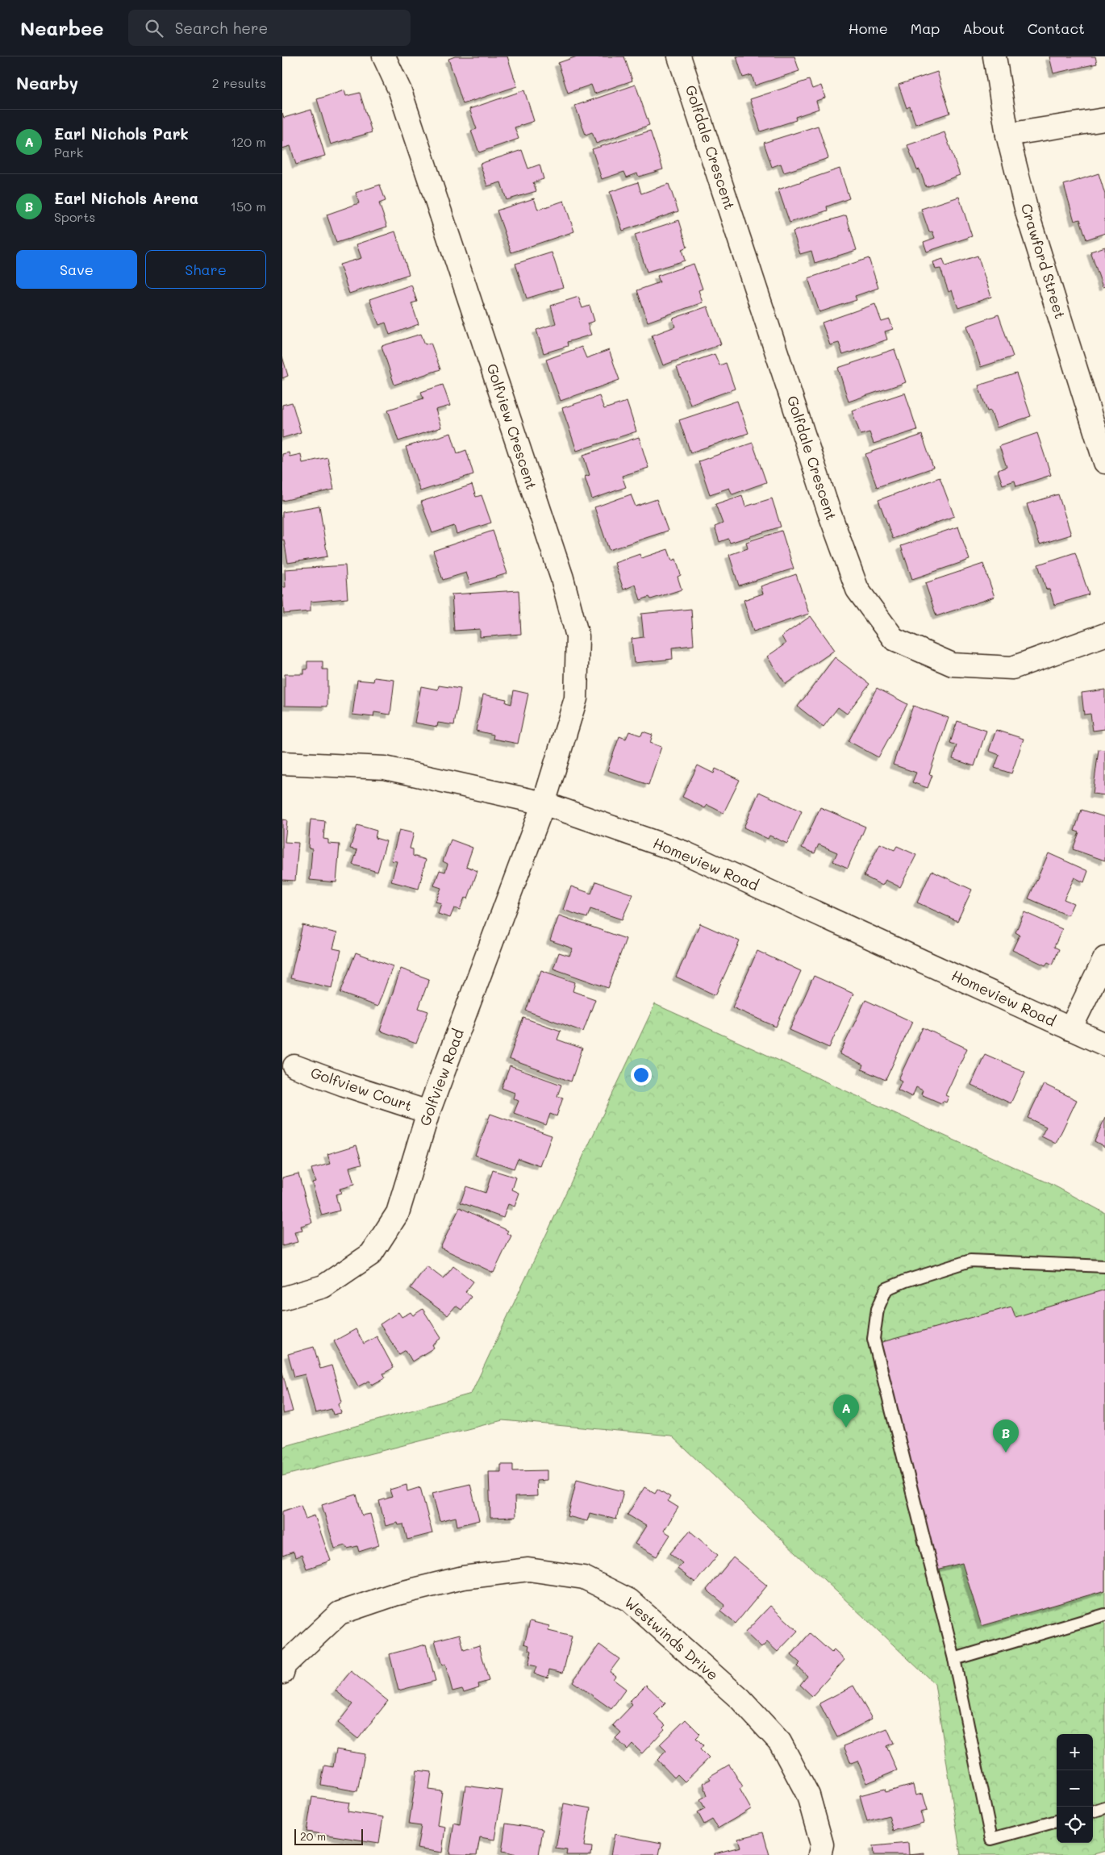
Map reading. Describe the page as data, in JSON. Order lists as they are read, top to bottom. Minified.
{"streets":{"street":["Golfdale Crescent","Crawford Street","Golfview Crescent","Homeview Road","Golfview Road","Golfview Court","Westwinds Drive"]},"crossings":[["Golfview Crescent","Homeview Road"],["Golfview Crescent","Golfview Road"],["Homeview Road","Golfview Road"],["Golfview Road","Golfview Court"]],"scale_bar":"20 m","page":{"header":"Nearbee","search":"Search here","nav":["Home","Map","About","Contact"],"heading":["Nearby","2 results"],"list":[{"mark":"A","name":"Earl Nichols Park","note":"Park","value":"120 m"},{"mark":"B","name":"Earl Nichols Arena","note":"Sports","value":"150 m"}],"buttons":["Save","Share"],"pins":["A","B"],"map_buttons":["+","−"],"scale":"20 m"}}
